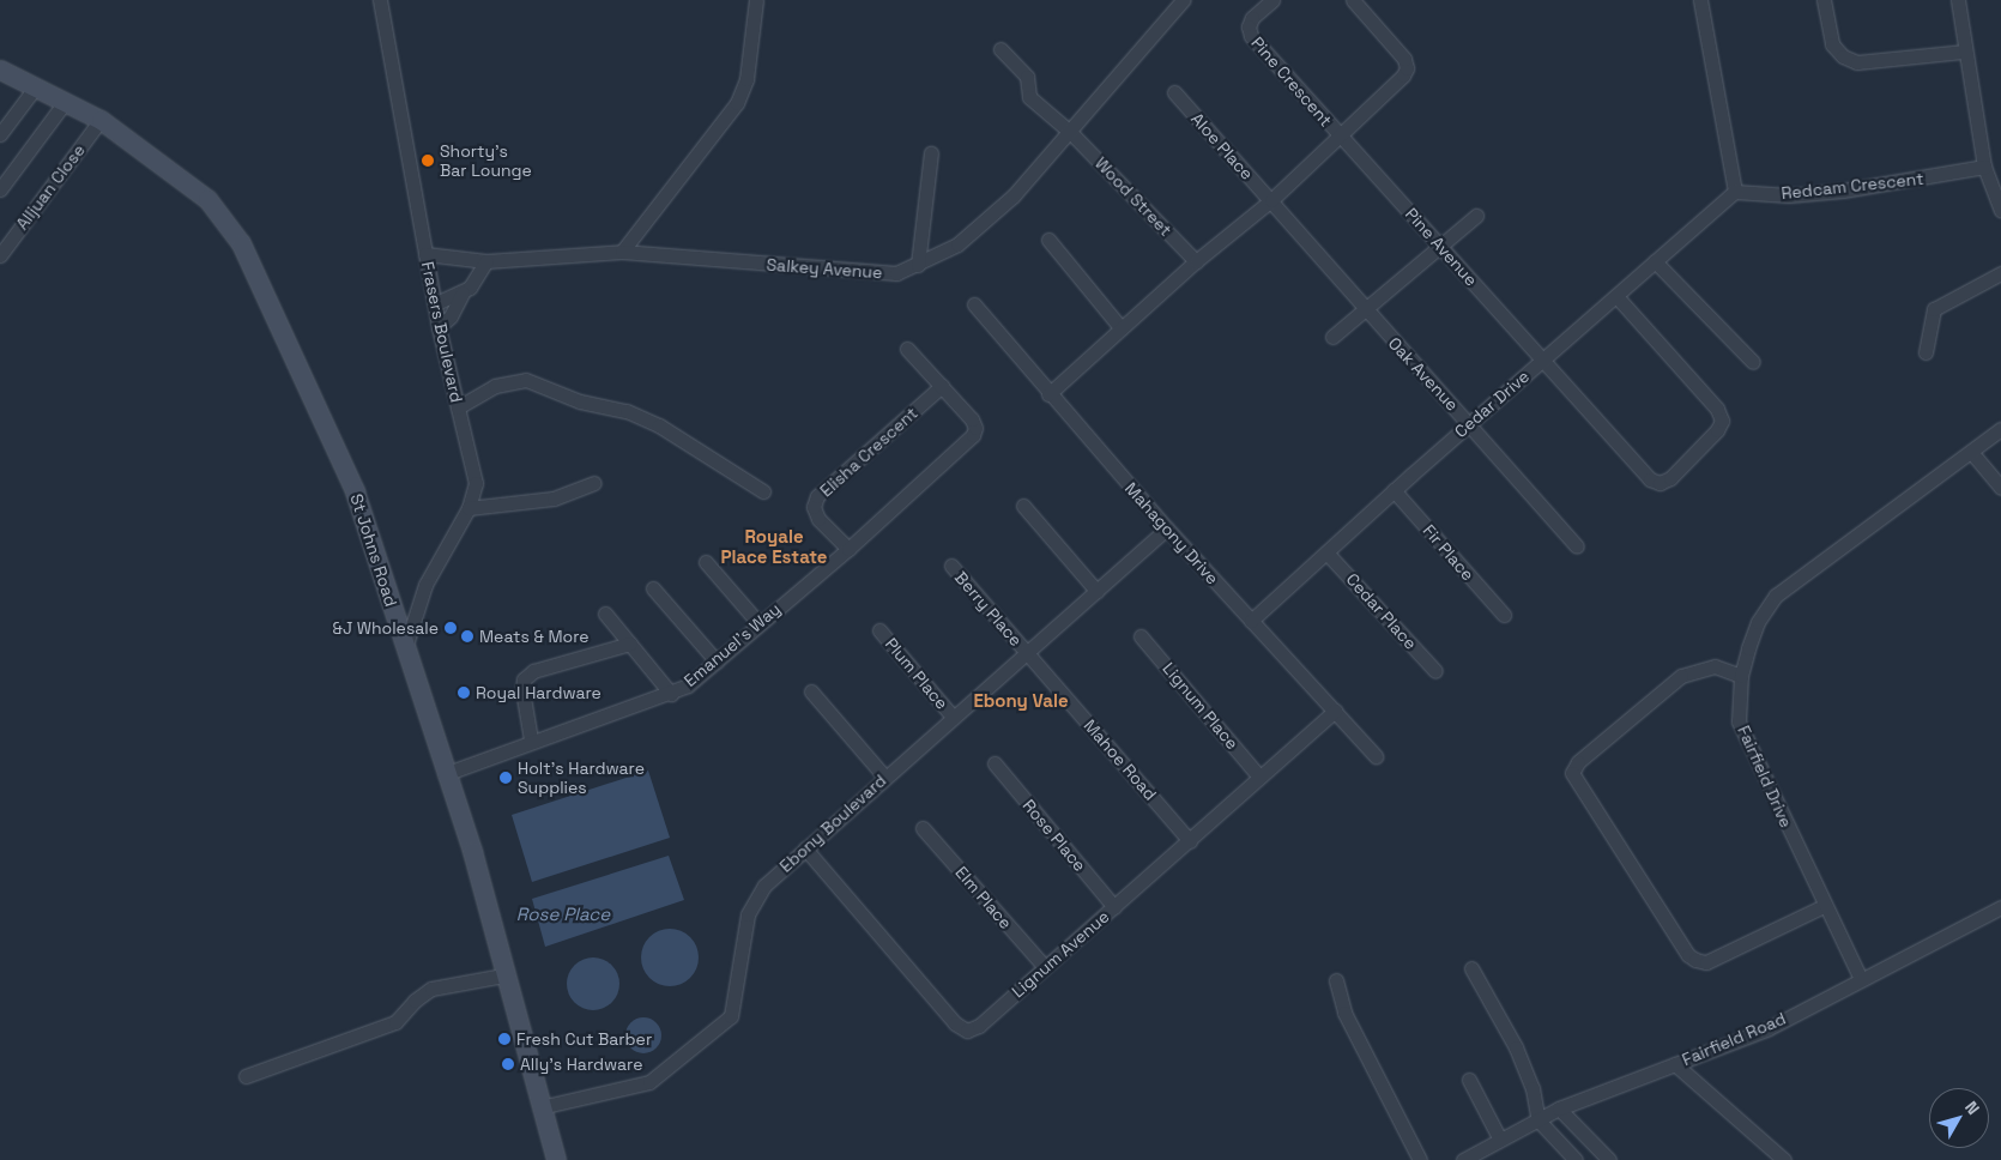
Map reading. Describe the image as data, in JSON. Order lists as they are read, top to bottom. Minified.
{"streets":{"main road":["St Johns Road"],"street":["Pine Crescent","Aloe Place","Redcam Crescent","Alljuan Close","Wood Street","Pine Avenue","Salkey Avenue","Frasers Boulevard","Oak Avenue","Cedar Drive","Elisha Crescent","Mahagony Drive","Fir Place","Berry Place","Cedar Place","Emanuel's Way","Plum Place","Lignum Place","Mahoe Road","Fairfield Drive","Ebony Boulevard","Rose Place","Elm Place","Lignum Avenue","Fairfield Road"]},"crossings":[["Pine Crescent","Pine Avenue"],["Aloe Place","Oak Avenue"],["Redcam Crescent","Cedar Drive"],["Alljuan Close","St Johns Road"],["Wood Street","Salkey Avenue"],["Pine Avenue","Cedar Drive"],["Salkey Avenue","Frasers Boulevard"],["Frasers Boulevard","St Johns Road"],["Oak Avenue","Cedar Drive"],["Cedar Drive","Mahagony Drive"],["Cedar Drive","Fir Place"],["Cedar Drive","Cedar Place"],["Elisha Crescent","Emanuel's Way"],["Mahagony Drive","Ebony Boulevard"],["Mahagony Drive","Lignum Avenue"],["St Johns Road","Emanuel's Way"],["St Johns Road","Ebony Boulevard"],["Berry Place","Mahoe Road"],["Berry Place","Ebony Boulevard"],["Plum Place","Ebony Boulevard"],["Lignum Place","Lignum Avenue"],["Mahoe Road","Ebony Boulevard"],["Mahoe Road","Lignum Avenue"],["Fairfield Drive","Fairfield Road"],["Ebony Boulevard","Lignum Avenue"],["Rose Place","Lignum Avenue"],["Elm Place","Lignum Avenue"]],"districts":["Royale Place Estate","Ebony Vale"],"water":["Rose Place"],"places":["Shorty's Bar Lounge","&J Wholesale","Meats & More","Royal Hardware","Holt's Hardware Supplies","Fresh Cut Barber","Ally's Hardware"],"north":"top right"}
